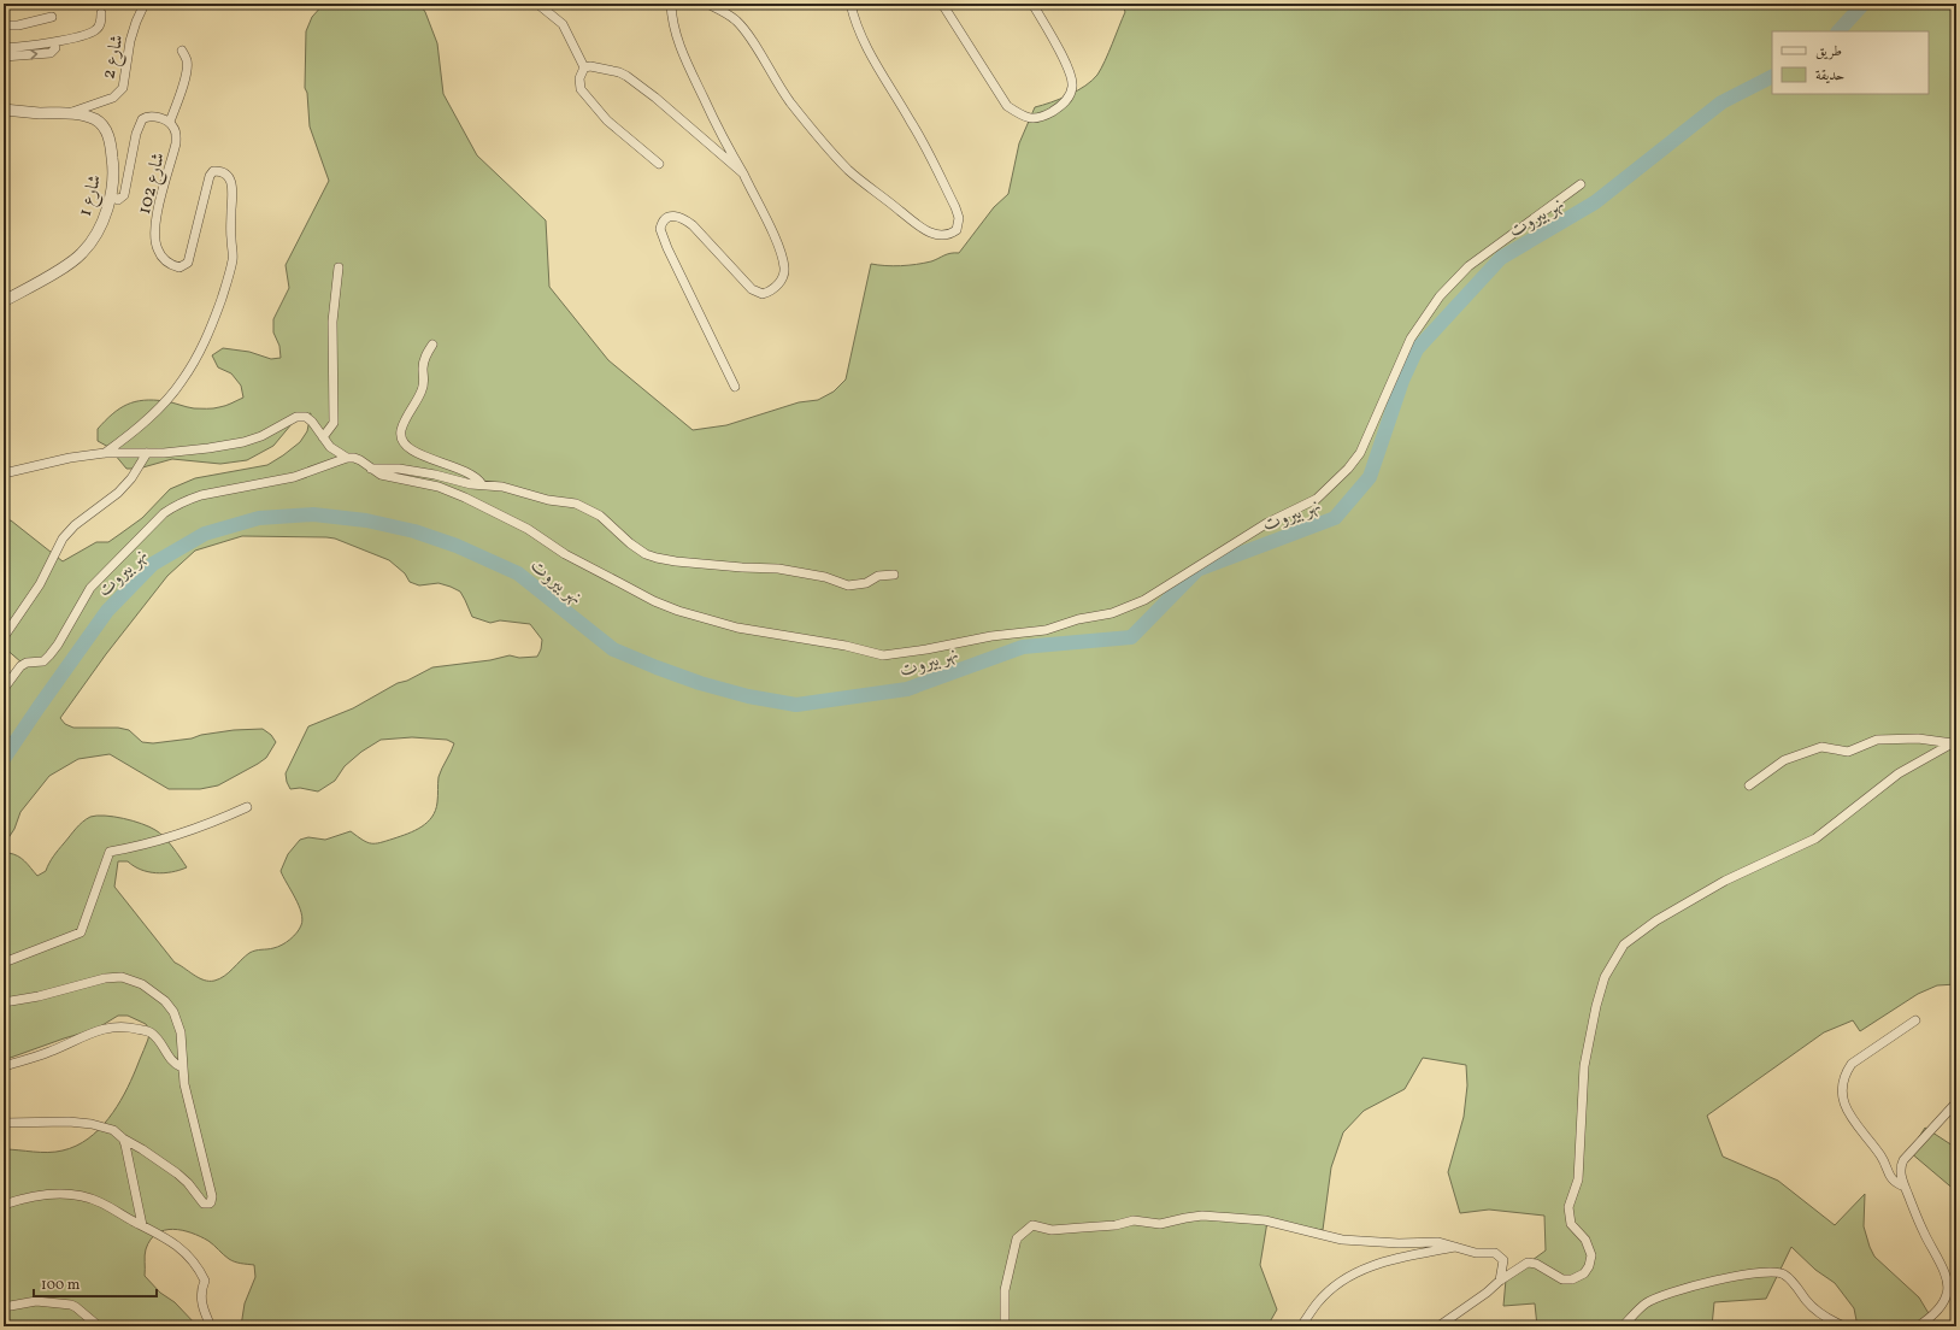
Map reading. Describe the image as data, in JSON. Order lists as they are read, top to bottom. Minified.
{"streets":{"street":["شارع 2","شارع 102","شارع 1"]},"crossings":[["شارع 2","شارع 1"],["شارع 102","شارع 1"]],"water":["نهر بيروت"],"legend":["طريق","حديقة"],"scale_bar":"100 m"}
